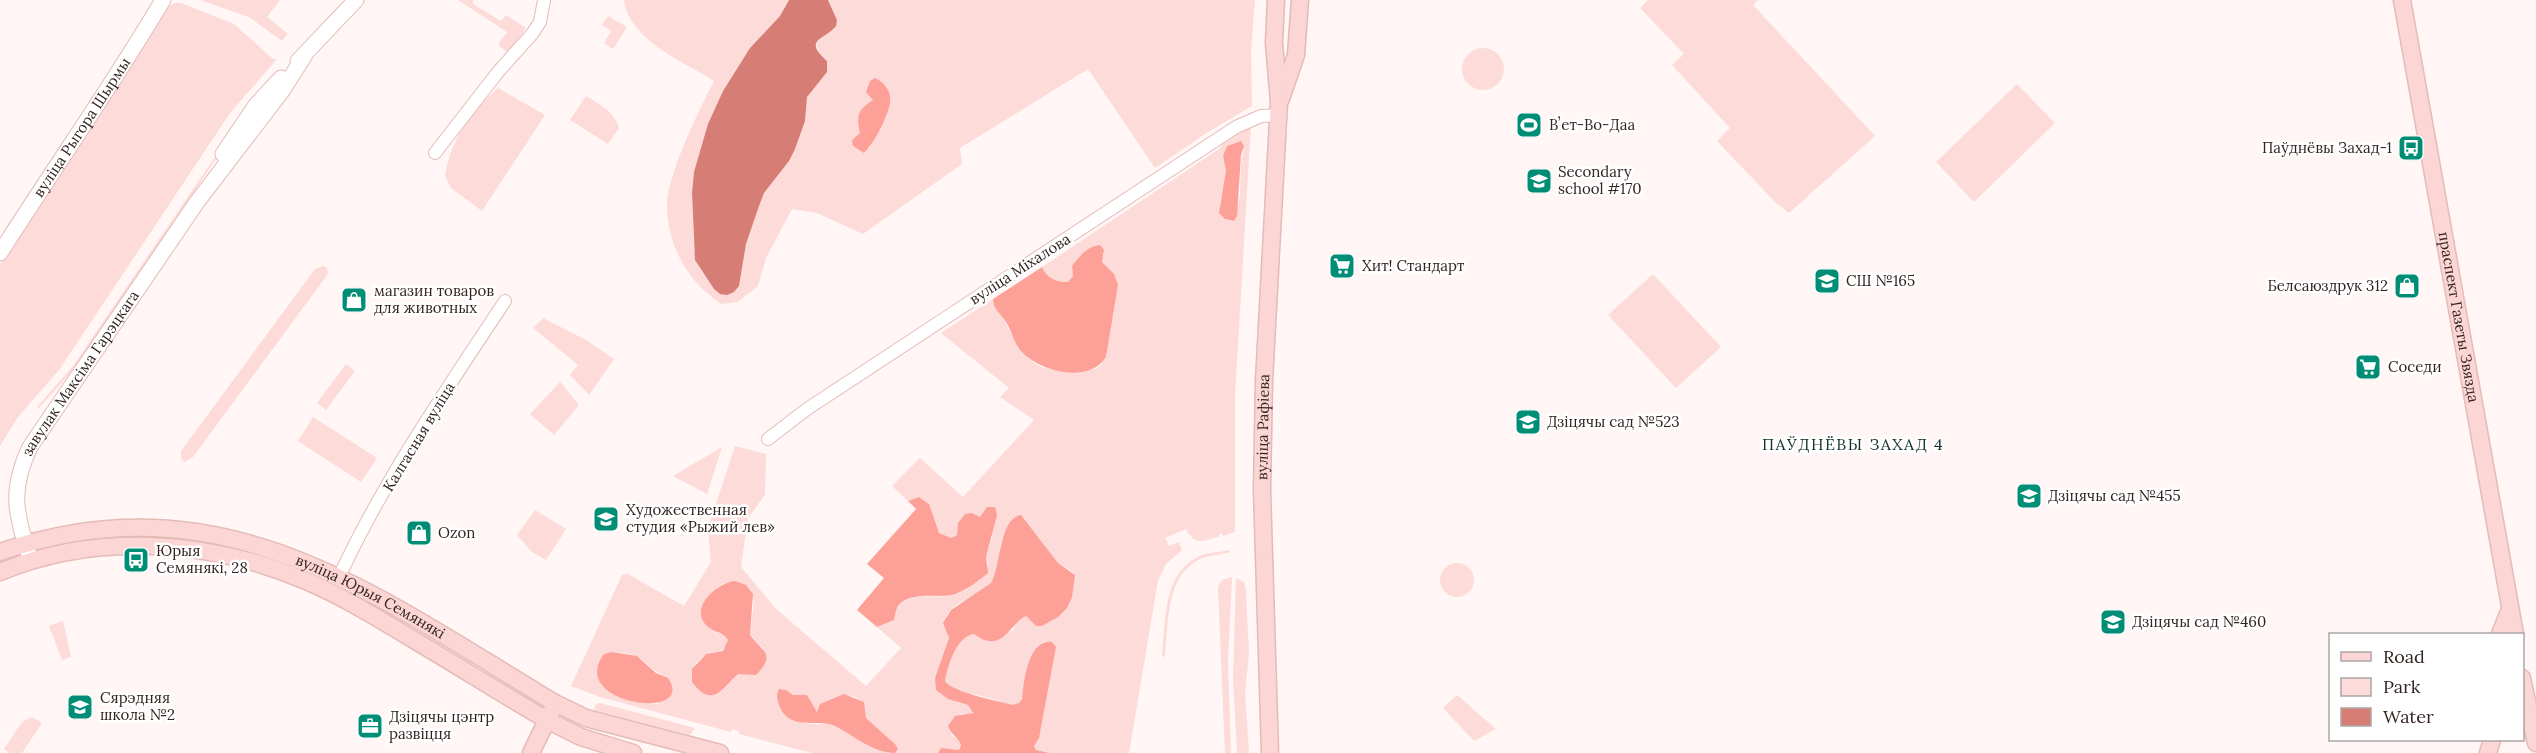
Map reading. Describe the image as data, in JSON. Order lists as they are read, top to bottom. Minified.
{"streets":{"main road":["праспект Газеты Звязда","вуліца Рафіева","вуліца Юрыя Семянякі"],"street":["вуліца Рыгора Шырмы","вуліца Міхалова","завулак Максіма Гарэцкага","Калгасная вуліца"]},"crossings":[["вуліца Міхалова","вуліца Рафіева"],["завулак Максіма Гарэцкага","вуліца Юрыя Семянякі"],["Калгасная вуліца","вуліца Юрыя Семянякі"]],"districts":["ПАЎДНЁВЫ ЗАХАД 4"],"places":{"sports":["Вʼет-Во-Даа"],"bus stop":["Паўднёвы Захад-1","Юрыя Семянякі, 28"],"school or university":["Secondary school #170","СШ №165","Дзіцячы сад №523","Дзіцячы сад №455","Художественная студия «Рыжий лев»","Дзіцячы сад №460","Сярэдняя школа №2"],"supermarket":["Хит! Стандарт","Соседи"],"shop":["Белсаюздрук 312","магазин товаров для животных","Ozon"],"office":["Дзіцячы цэнтр развіцця"]},"legend":["Road","Park","Water"]}
